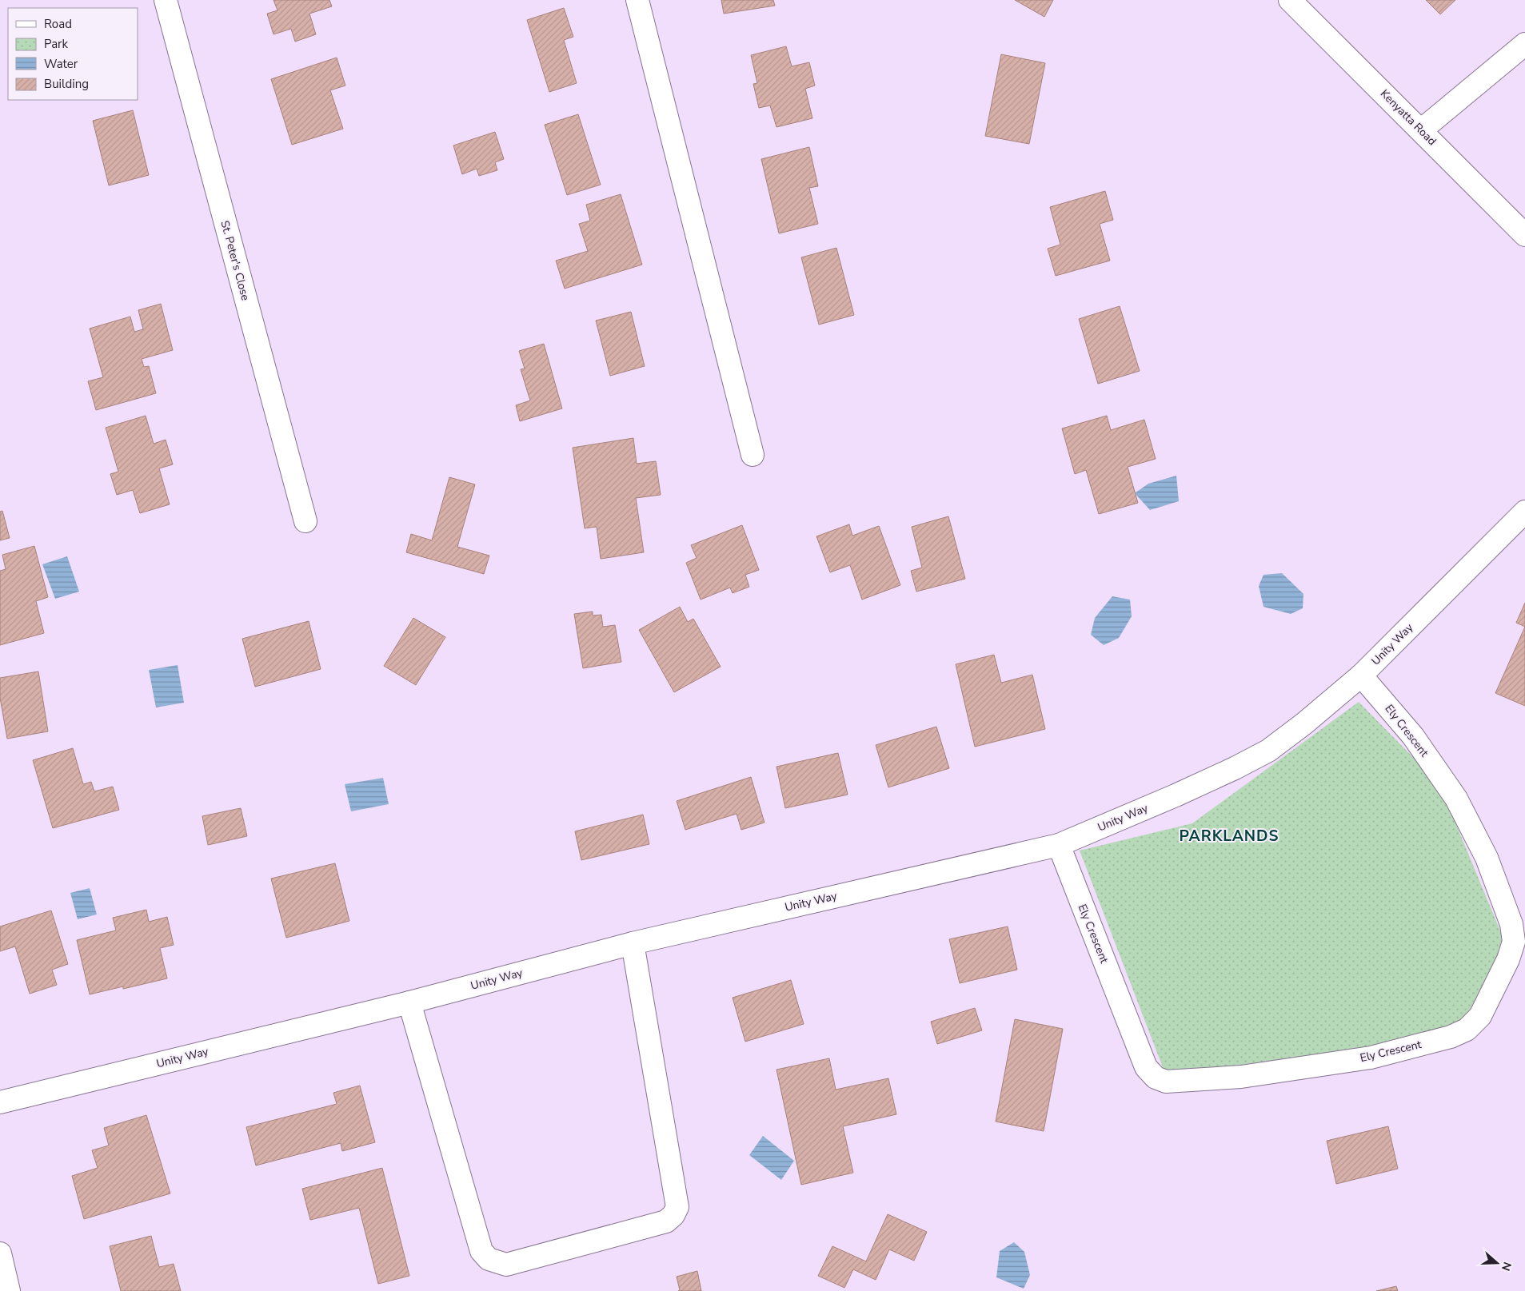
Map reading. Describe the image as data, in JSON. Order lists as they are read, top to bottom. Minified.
{"streets":{"street":["Kenyatta Road","St. Peter's Close","Unity Way","Ely Crescent"]},"crossings":[["Unity Way","Ely Crescent"]],"districts":["PARKLANDS"],"legend":["Road","Park","Water","Building"],"north":"right"}
